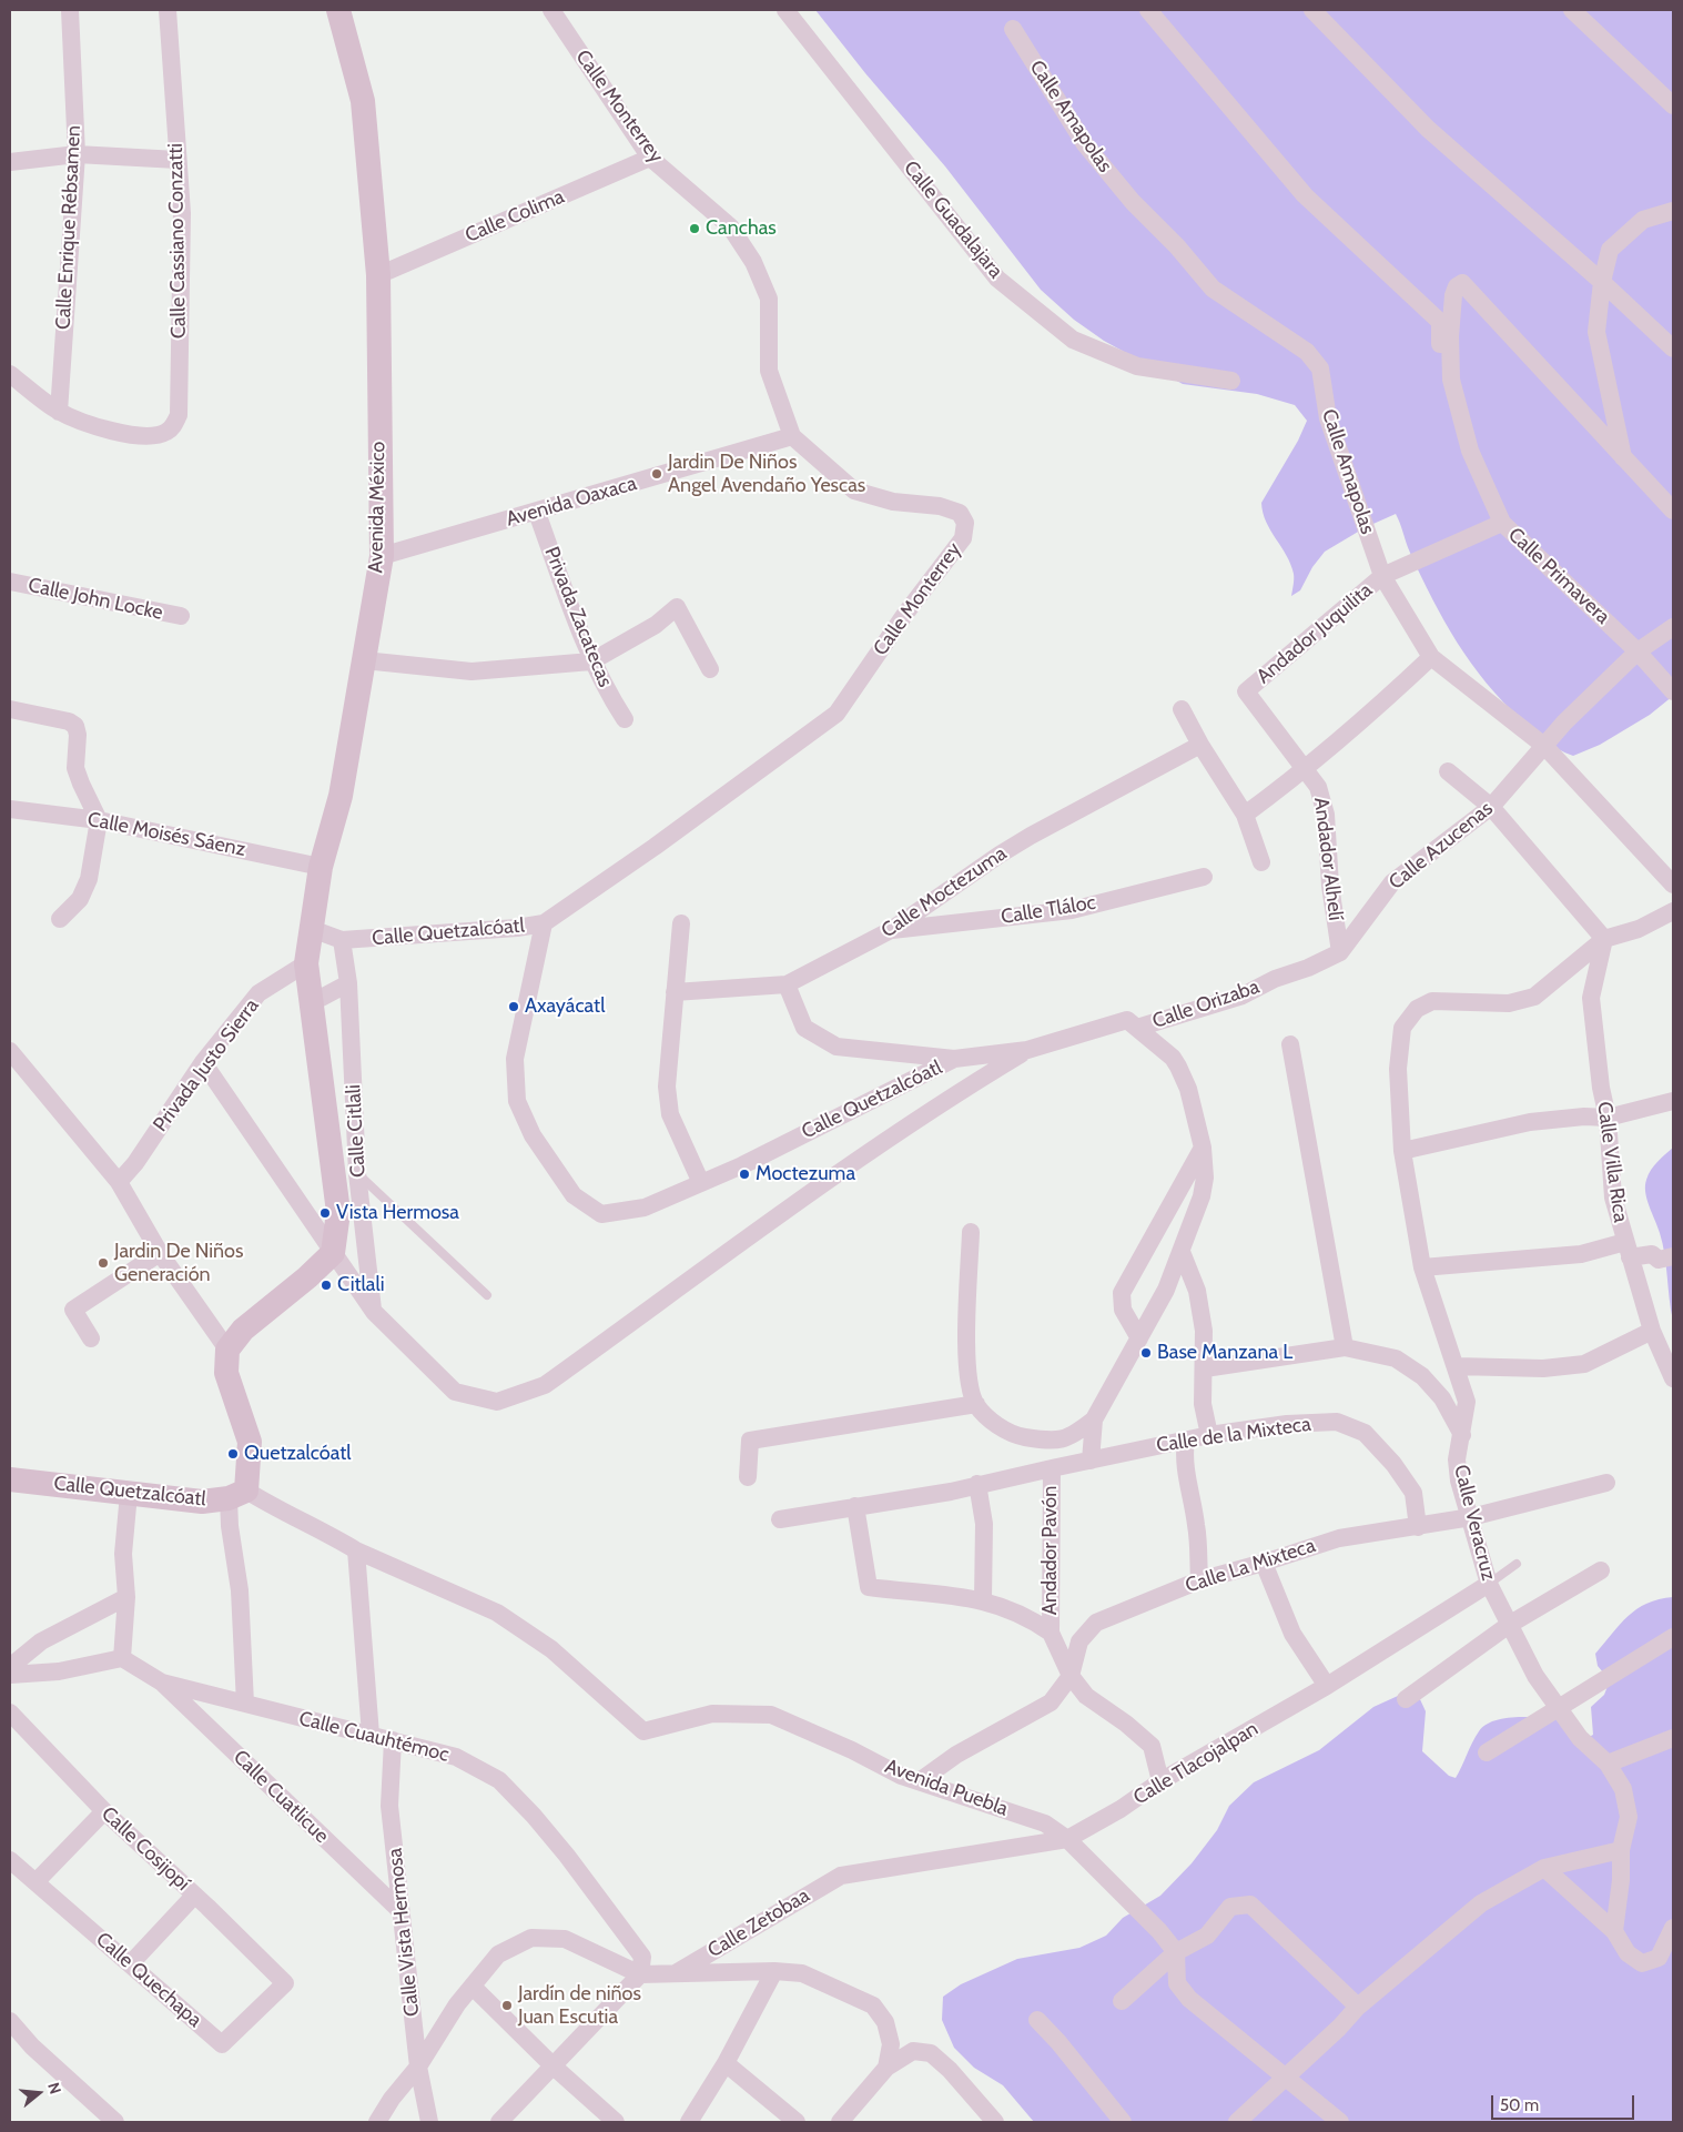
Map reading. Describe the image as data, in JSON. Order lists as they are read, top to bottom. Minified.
{"streets":{"street":["Calle Monterrey","Calle Amapolas","Calle Colima","Calle Guadalajara","Calle Enrique Rébsamen","Calle Cassiano Conzatti","Avenida Oaxaca","Avenida México","Calle Primavera","Calle John Locke","Privada Zacatecas","Andador Juquilita","Calle Moisés Sáenz","Calle Azucenas","Andador Alhelí","Calle Moctezuma","Calle Tláloc","Calle Quetzalcóatl","Calle Orizaba","Privada Justo Sierra","Calle Citlali","Calle Villa Rica","Calle de la Mixteca","Calle Veracruz","Andador Pavón","Calle La Mixteca","Calle Cuauhtémoc","Calle Tlacojalpan","Avenida Puebla","Calle Cuatlicue","Calle Cosijopí","Calle Zetobaa","Calle Vista Hermosa","Calle Quechapa"]},"crossings":[["Calle Monterrey","Calle Colima"],["Calle Monterrey","Avenida Oaxaca"],["Calle Monterrey","Calle Quetzalcóatl"],["Calle Amapolas","Andador Juquilita"],["Calle Amapolas","Calle Azucenas"],["Calle Colima","Avenida México"],["Calle Enrique Rébsamen","Calle Cassiano Conzatti"],["Avenida Oaxaca","Avenida México"],["Avenida Oaxaca","Privada Zacatecas"],["Avenida México","Calle Moisés Sáenz"],["Avenida México","Privada Justo Sierra"],["Calle Primavera","Calle Azucenas"],["Andador Juquilita","Andador Alhelí"],["Calle Azucenas","Andador Alhelí"],["Calle Azucenas","Calle Orizaba"],["Calle Moctezuma","Calle Tláloc"],["Calle Quetzalcóatl","Calle Citlali"],["Calle Villa Rica","Calle Veracruz"],["Calle de la Mixteca","Andador Pavón"],["Calle de la Mixteca","Calle La Mixteca"],["Calle Veracruz","Calle La Mixteca"],["Calle Veracruz","Calle Tlacojalpan"],["Calle La Mixteca","Avenida Puebla"],["Calle Cuauhtémoc","Calle Cuatlicue"],["Calle Cuauhtémoc","Calle Vista Hermosa"],["Calle Tlacojalpan","Avenida Puebla"],["Calle Tlacojalpan","Calle Zetobaa"],["Calle Cuatlicue","Calle Vista Hermosa"],["Calle Cosijopí","Calle Quechapa"]],"places":["Canchas","Jardin De Niños Angel Avendaño Yescas","Axayácatl","Moctezuma","Vista Hermosa","Jardin De Niños Generación","Citlali","Base Manzana L","Quetzalcóatl","Jardín de niños Juan Escutia"],"scale_bar":"50 m","north":"right"}
